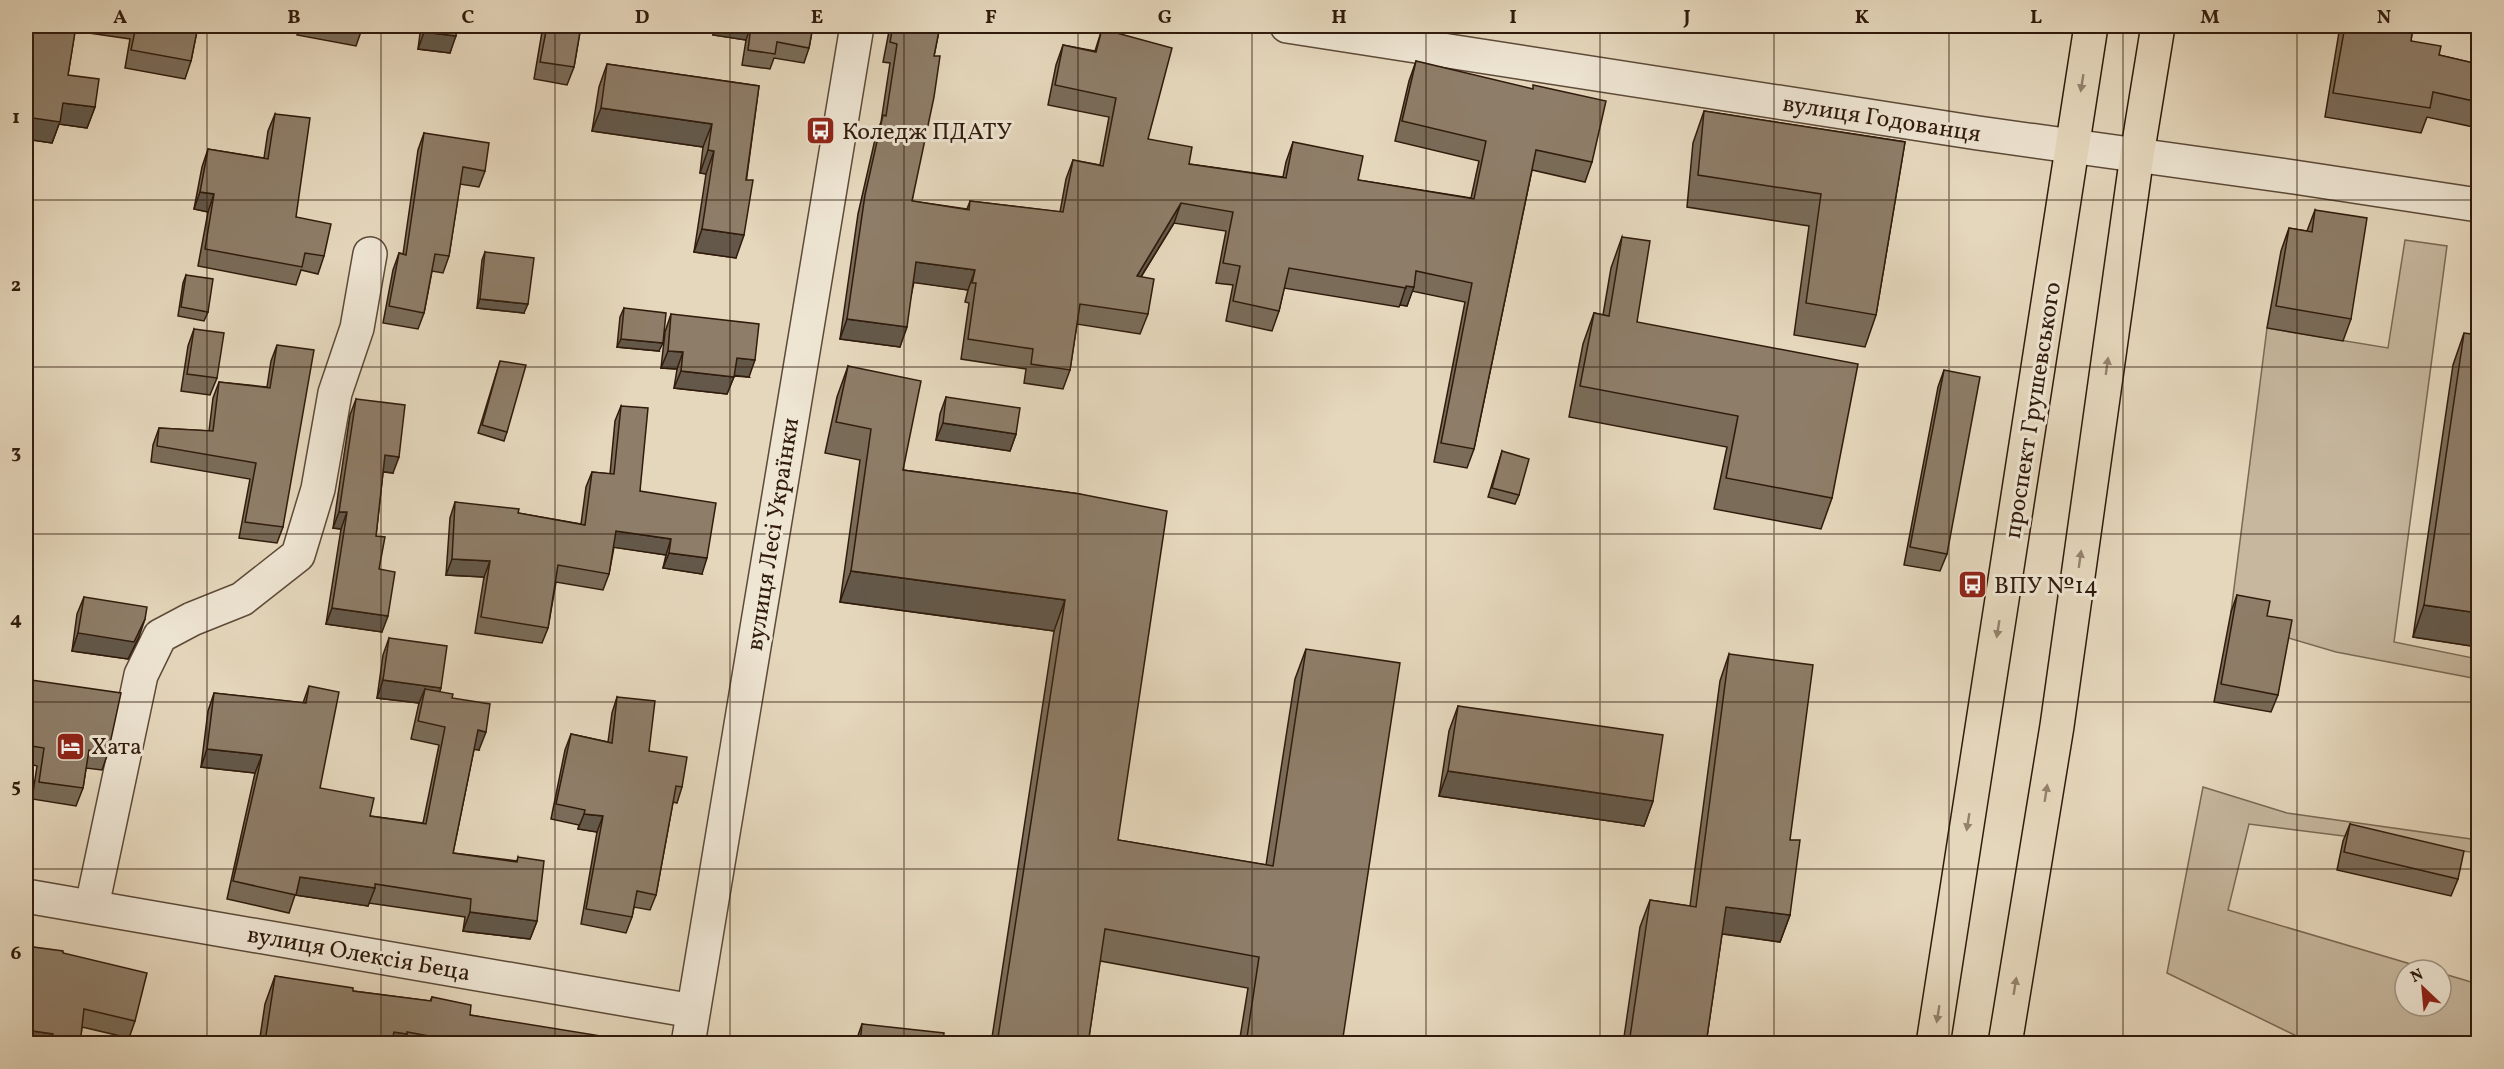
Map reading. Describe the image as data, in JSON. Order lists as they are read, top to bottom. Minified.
{"streets":{"main road":["проспект Грушевського"],"street":["вулиця Годованця","вулиця Лесі Українки","вулиця Олексія Беца"]},"crossings":[["вулиця Годованця","проспект Грушевського"],["вулиця Лесі Українки","вулиця Олексія Беца"]],"places":{"bus stop":["Коледж ПДАТУ","ВПУ №14"],"hotel":["Хата"]},"north":"top left","grid":{"columns":["A","B","C","D","E","F","G","H","I","J","K","L","M","N"],"rows":["1","2","3","4","5","6"]}}
